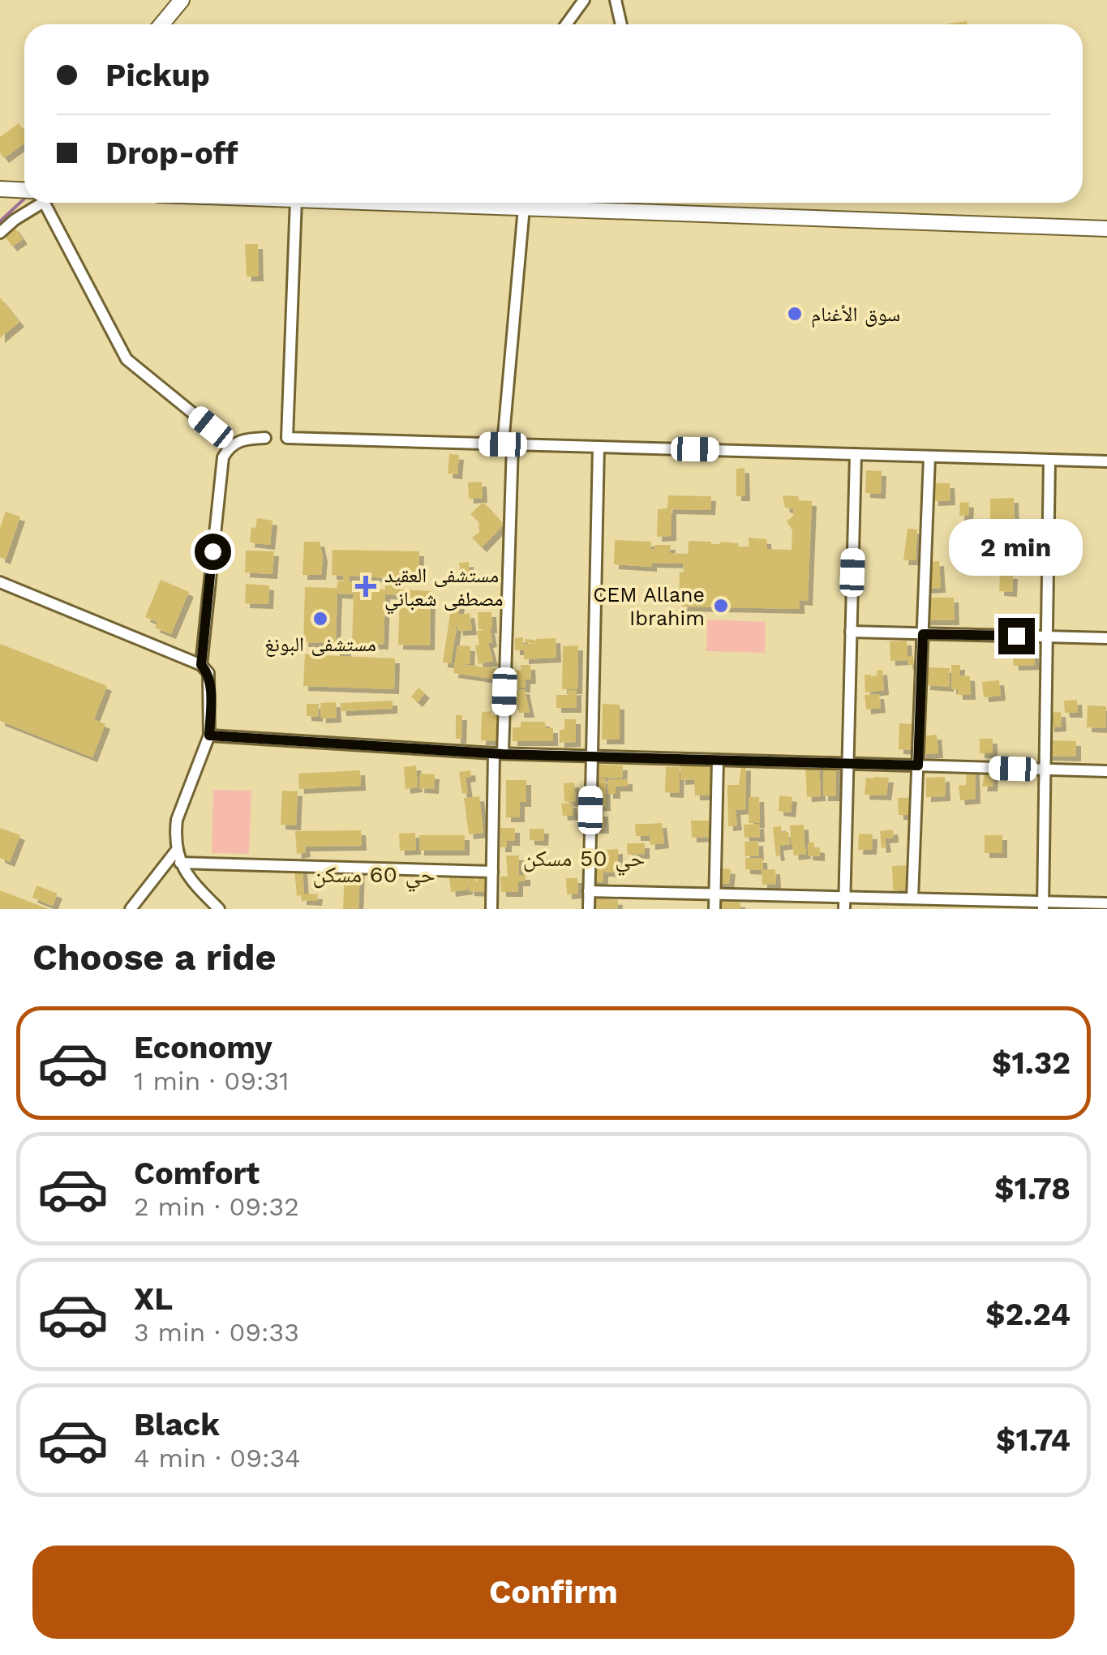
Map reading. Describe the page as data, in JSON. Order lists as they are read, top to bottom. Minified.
{"districts":["حي 50 مسكن","حي 60 مسكن"],"places":{"other":["سوق الأغنام","CEM Allane Ibrahim","مستشفى البونغ"],"health":["مستشفى العقيد مصطفى شعباني"]},"page":{"banner":["Pickup","Drop-off"],"bubble":"2 min","heading":"Choose a ride","list":[{"name":"Economy","note":"1 min · 09:31","value":"$1.32"},{"name":"Comfort","note":"2 min · 09:32","value":"$1.78"},{"name":"XL","note":"3 min · 09:33","value":"$2.24"},{"name":"Black","note":"4 min · 09:34","value":"$1.74"}],"buttons":"Confirm"}}
